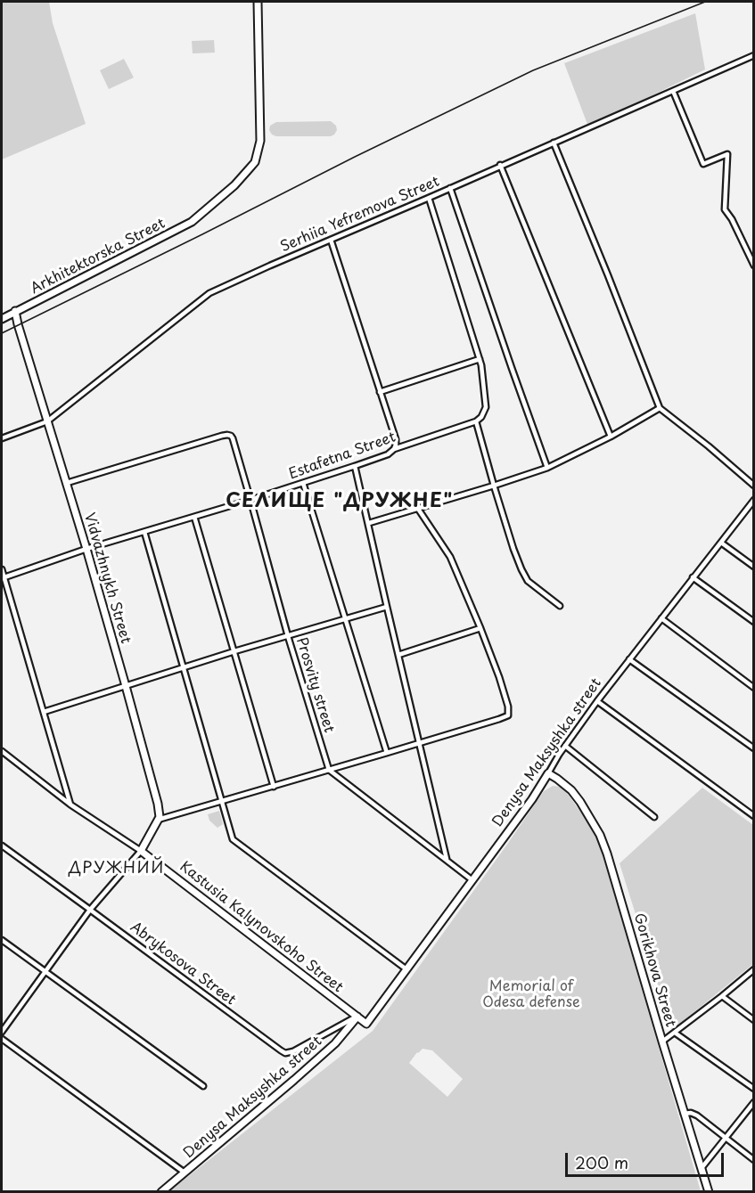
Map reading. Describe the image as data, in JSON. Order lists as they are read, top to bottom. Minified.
{"streets":{"street":["Serhiia Yefremova Street","Arkhitektorska Street","Estafetna Street","Vidvazhnykh Street","Prosvity street","Denysa Maksyshka street","Kastusia Kalynovskoho Street","Abrykosova Street","Gorikhova Street"]},"crossings":[["Serhiia Yefremova Street","Vidvazhnykh Street"],["Arkhitektorska Street","Vidvazhnykh Street"],["Estafetna Street","Vidvazhnykh Street"],["Estafetna Street","Prosvity street"],["Vidvazhnykh Street","Prosvity street"],["Denysa Maksyshka street","Kastusia Kalynovskoho Street"],["Denysa Maksyshka street","Abrykosova Street"],["Denysa Maksyshka street","Gorikhova Street"],["Kastusia Kalynovskoho Street","Abrykosova Street"]],"districts":["СЕЛИЩЕ \"ДРУЖНЕ\"","ДРУЖНИЙ"],"parks":["Memorial of Odesa defense"],"scale_bar":"200 m"}
